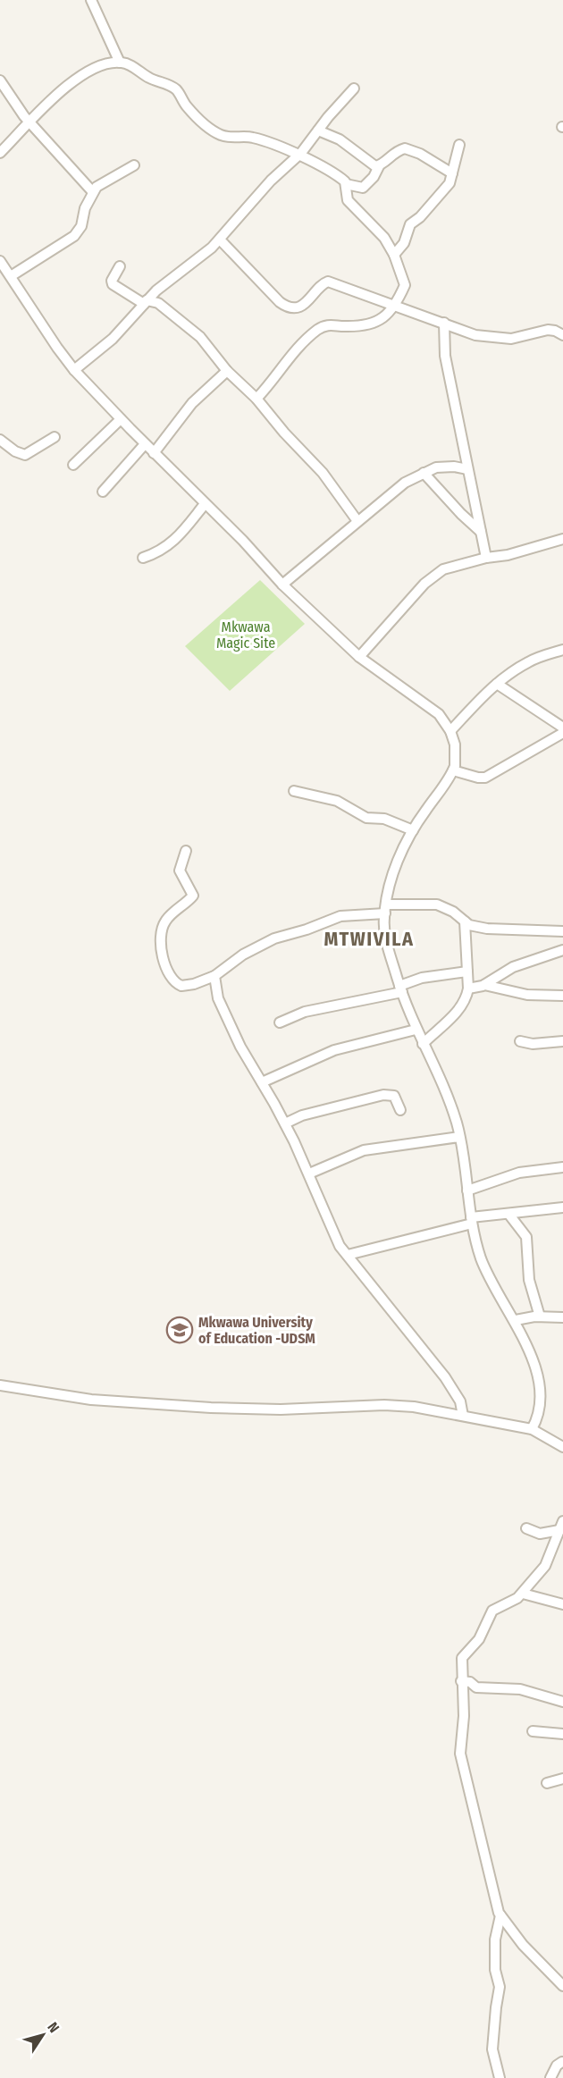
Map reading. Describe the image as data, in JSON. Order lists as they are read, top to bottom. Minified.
{"districts":["MTWIVILA"],"parks":["Mkwawa Magic Site"],"places":{"school or university":["Mkwawa University of Education -UDSM"]},"north":"top right"}
